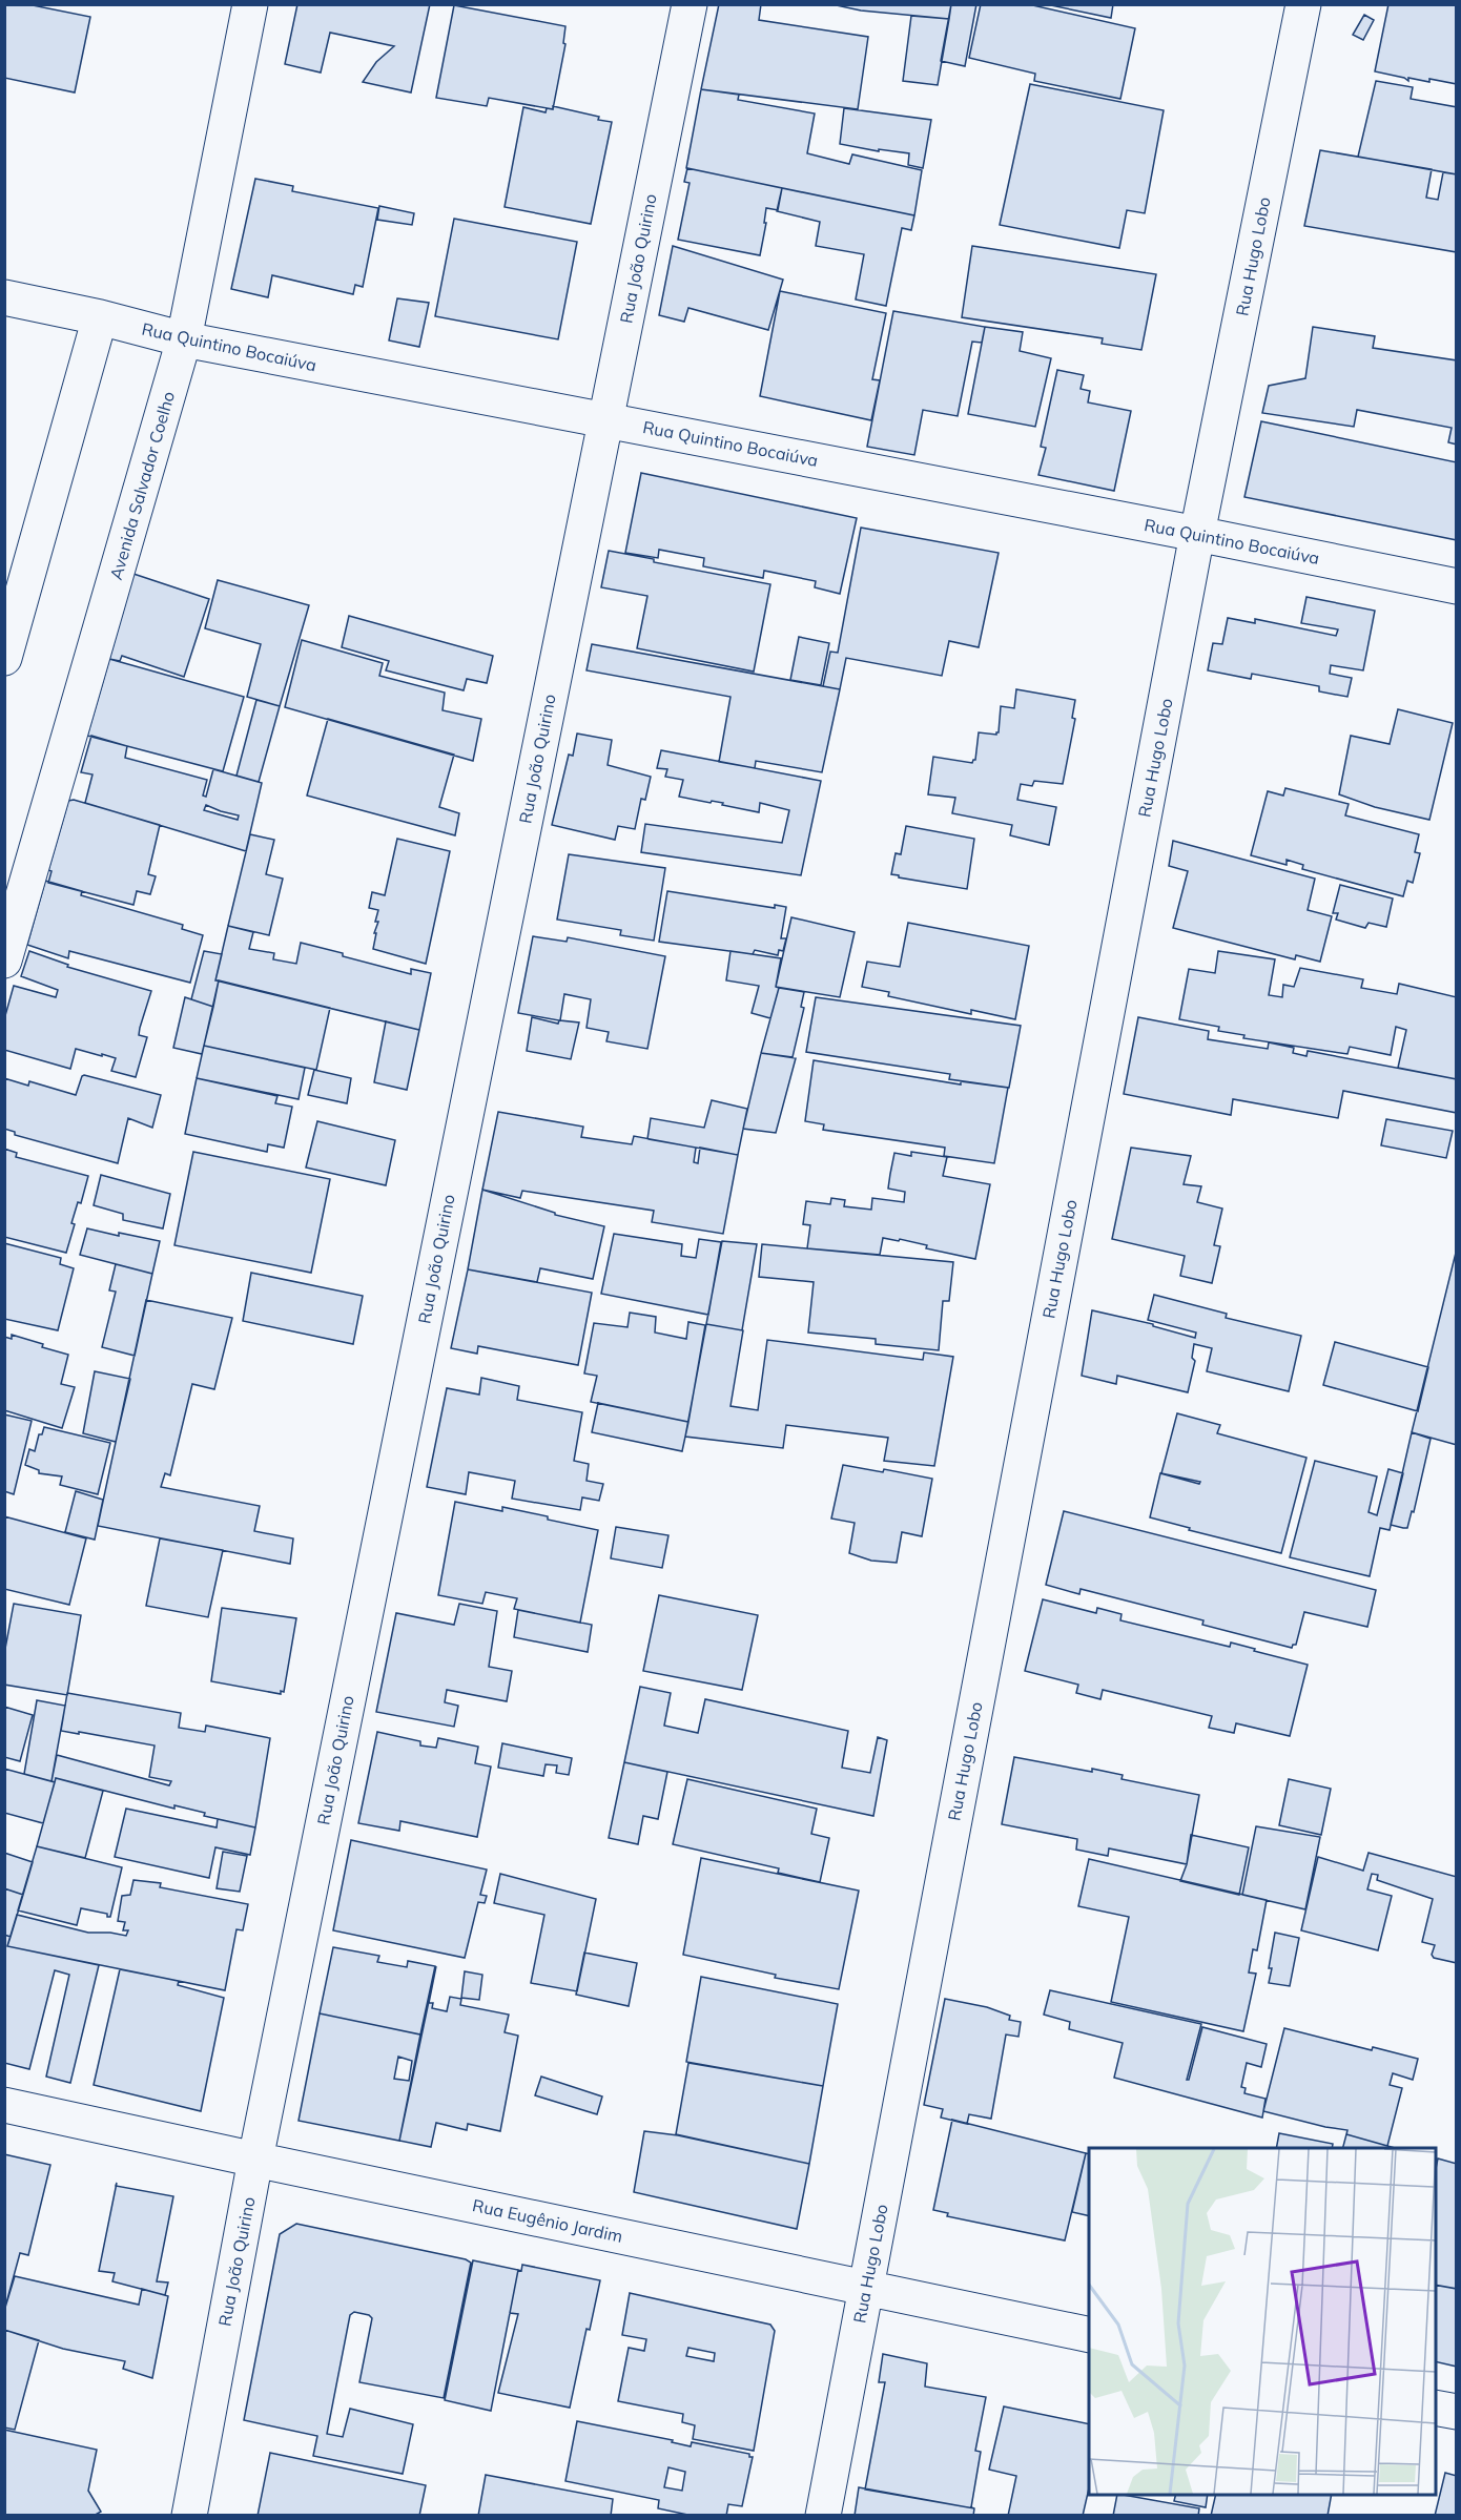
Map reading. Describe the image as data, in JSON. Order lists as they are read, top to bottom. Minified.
{"streets":{"street":["Rua Hugo Lobo","Rua João Quirino","Rua Quintino Bocaiúva","Avenida Salvador Coelho","Rua Eugênio Jardim"]},"crossings":[["Rua Hugo Lobo","Rua Quintino Bocaiúva"],["Rua Hugo Lobo","Rua Eugênio Jardim"],["Rua João Quirino","Rua Quintino Bocaiúva"],["Rua João Quirino","Rua Eugênio Jardim"],["Rua Quintino Bocaiúva","Avenida Salvador Coelho"]]}
